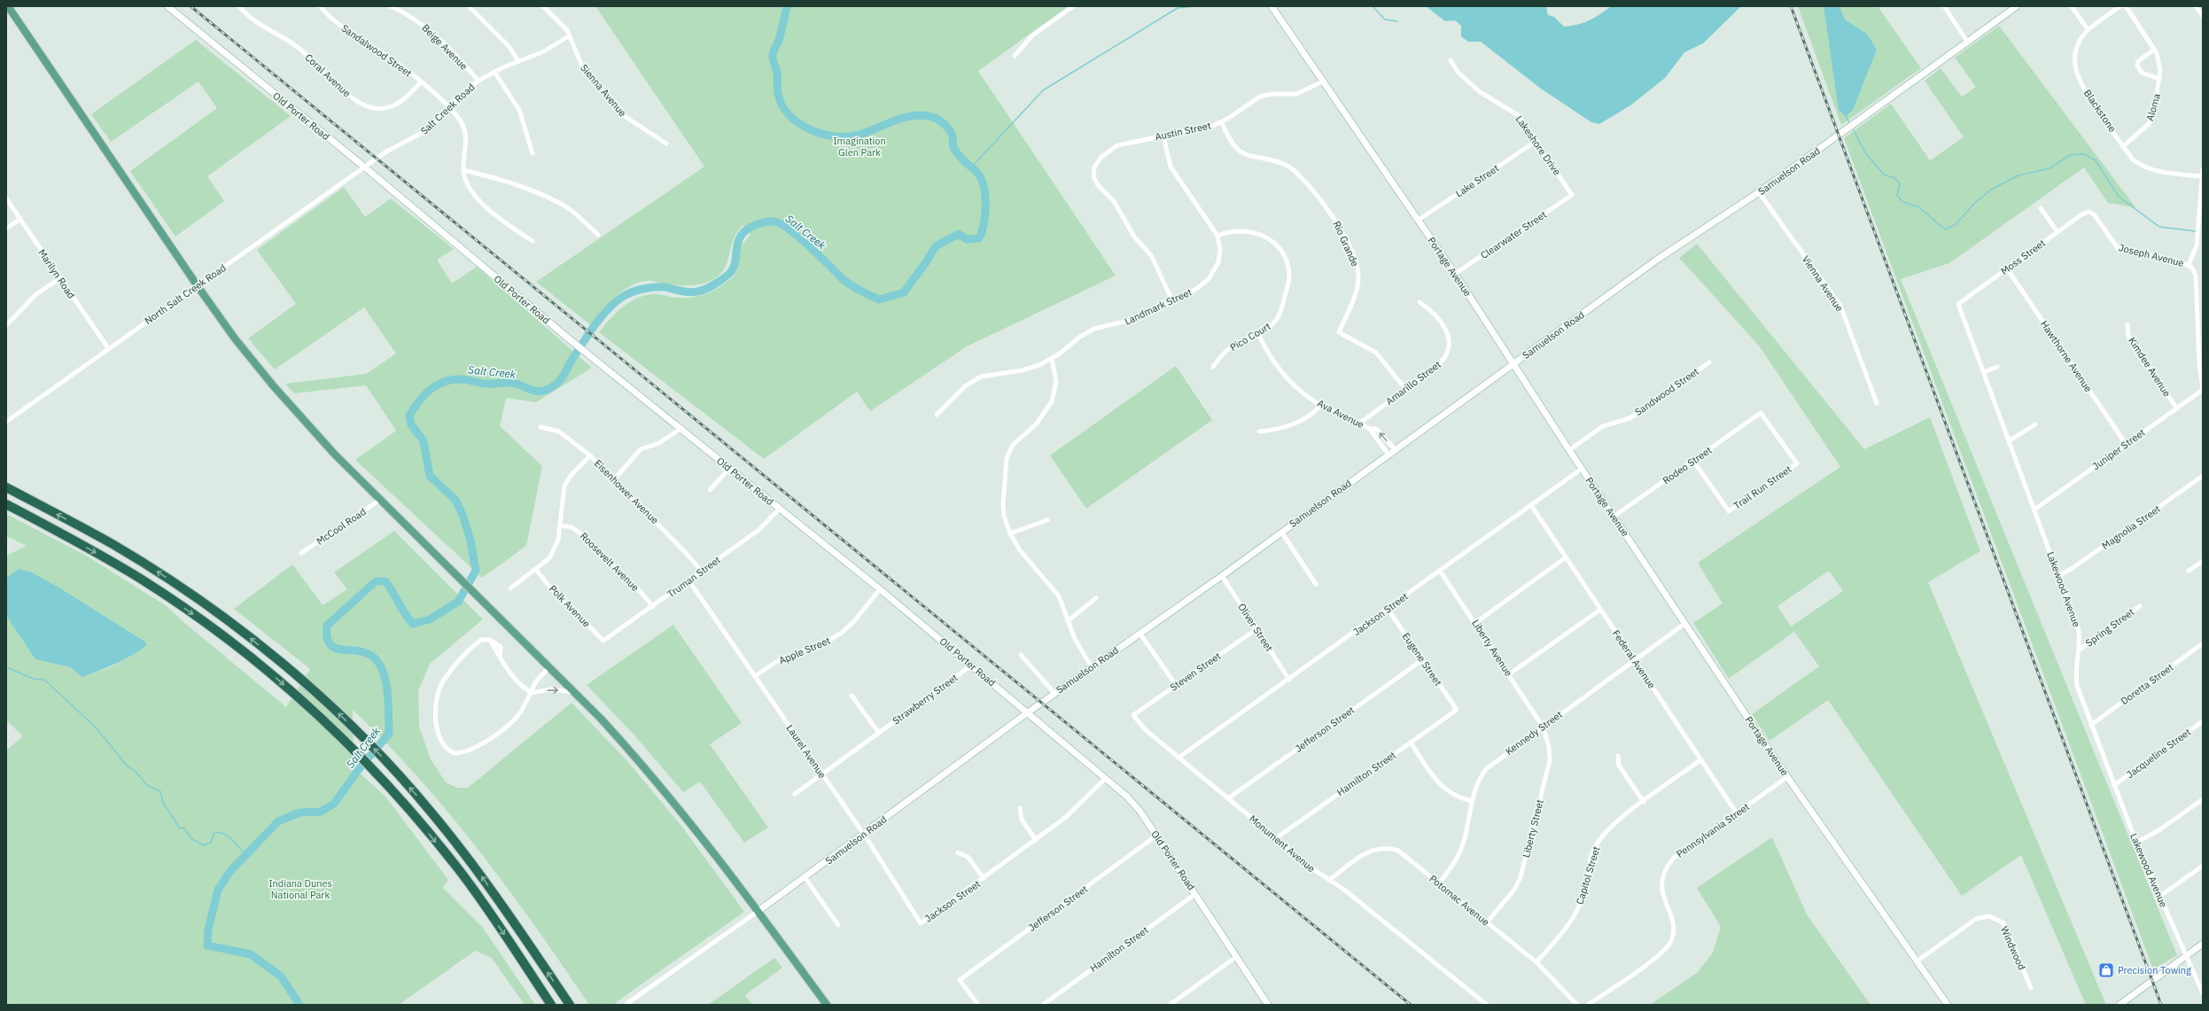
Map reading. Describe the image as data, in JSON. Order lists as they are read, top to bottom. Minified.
{"streets":{"street":["Beige Avenue","Sandalwood Street","Coral Avenue","Sienna Avenue","Aloma","Salt Creek Road","Blackstone","Old Porter Road","Austin Street","Lakeshore Drive","Samuelson Road","Lake Street","Clearwater Street","Rio Grande","Joseph Avenue","Moss Street","Portage Avenue","Marilyn Road","Vienna Avenue","North Salt Creek Road","Landmark Street","Pico Court","Hawthorne Avenue","Kimdee Avenue","Amarillo Street","Sandwood Street","Ava Avenue","Juniper Street","Rodeo Street","Trail Run Street","Eisenhower Avenue","McCool Road","Magnolia Street","Roosevelt Avenue","Truman Street","Lakewood Avenue","Polk Avenue","Jackson Street","Oliver Street","Spring Street","Liberty Avenue","Apple Street","Eugene Street","Federal Avenue","Steven Street","Doretta Street","Strawberry Street","Jefferson Street","Kennedy Street","Laurel Avenue","Jacqueline Street","Hamilton Street","Liberty Street","Pennsylvania Street","Monument Avenue","Capitol Street","Potomac Avenue","Windwood"]},"crossings":[["Beige Avenue","Salt Creek Road"],["Sandalwood Street","Coral Avenue"],["Sandalwood Street","Salt Creek Road"],["Sienna Avenue","Salt Creek Road"],["Aloma","Blackstone"],["Salt Creek Road","Old Porter Road"],["Salt Creek Road","North Salt Creek Road"],["Blackstone","Joseph Avenue"],["Old Porter Road","Samuelson Road"],["Old Porter Road","North Salt Creek Road"],["Old Porter Road","Truman Street"],["Old Porter Road","Jackson Street"],["Old Porter Road","Apple Street"],["Old Porter Road","Strawberry Street"],["Old Porter Road","Jefferson Street"],["Old Porter Road","Hamilton Street"],["Austin Street","Rio Grande"],["Austin Street","Portage Avenue"],["Austin Street","Landmark Street"],["Lakeshore Drive","Lake Street"],["Lakeshore Drive","Clearwater Street"],["Samuelson Road","Portage Avenue"],["Samuelson Road","Vienna Avenue"],["Samuelson Road","Ava Avenue"],["Samuelson Road","Oliver Street"],["Samuelson Road","Laurel Avenue"],["Lake Street","Portage Avenue"],["Clearwater Street","Portage Avenue"],["Rio Grande","Amarillo Street"],["Joseph Avenue","Moss Street"],["Joseph Avenue","Juniper Street"],["Moss Street","Hawthorne Avenue"],["Moss Street","Lakewood Avenue"],["Portage Avenue","Sandwood Street"],["Portage Avenue","Rodeo Street"],["Portage Avenue","Jackson Street"],["Portage Avenue","Kennedy Street"],["Portage Avenue","Pennsylvania Street"],["Portage Avenue","Windwood"],["Marilyn Road","North Salt Creek Road"],["Landmark Street","Pico Court"],["Pico Court","Ava Avenue"],["Hawthorne Avenue","Juniper Street"],["Kimdee Avenue","Juniper Street"],["Amarillo Street","Ava Avenue"],["Juniper Street","Lakewood Avenue"],["Rodeo Street","Trail Run Street"],["Eisenhower Avenue","Truman Street"],["Magnolia Street","Lakewood Avenue"],["Roosevelt Avenue","Truman Street"],["Truman Street","Polk Avenue"],["Truman Street","Laurel Avenue"],["Lakewood Avenue","Spring Street"],["Lakewood Avenue","Doretta Street"],["Lakewood Avenue","Jacqueline Street"],["Jackson Street","Oliver Street"],["Jackson Street","Liberty Avenue"],["Jackson Street","Eugene Street"],["Jackson Street","Federal Avenue"],["Jackson Street","Laurel Avenue"],["Jackson Street","Monument Avenue"],["Oliver Street","Steven Street"],["Liberty Avenue","Kennedy Street"],["Liberty Avenue","Liberty Street"],["Apple Street","Laurel Avenue"],["Eugene Street","Jefferson Street"],["Eugene Street","Hamilton Street"],["Federal Avenue","Kennedy Street"],["Federal Avenue","Pennsylvania Street"],["Federal Avenue","Capitol Street"],["Steven Street","Monument Avenue"],["Strawberry Street","Laurel Avenue"],["Jefferson Street","Monument Avenue"],["Kennedy Street","Liberty Street"],["Kennedy Street","Potomac Avenue"],["Hamilton Street","Monument Avenue"],["Liberty Street","Potomac Avenue"],["Monument Avenue","Potomac Avenue"],["Capitol Street","Potomac Avenue"]],"water":["Salt Creek"],"parks":["Imagination Glen Park","Indiana Dunes National Park"],"places":{"shop":["Precision Towing"]}}
